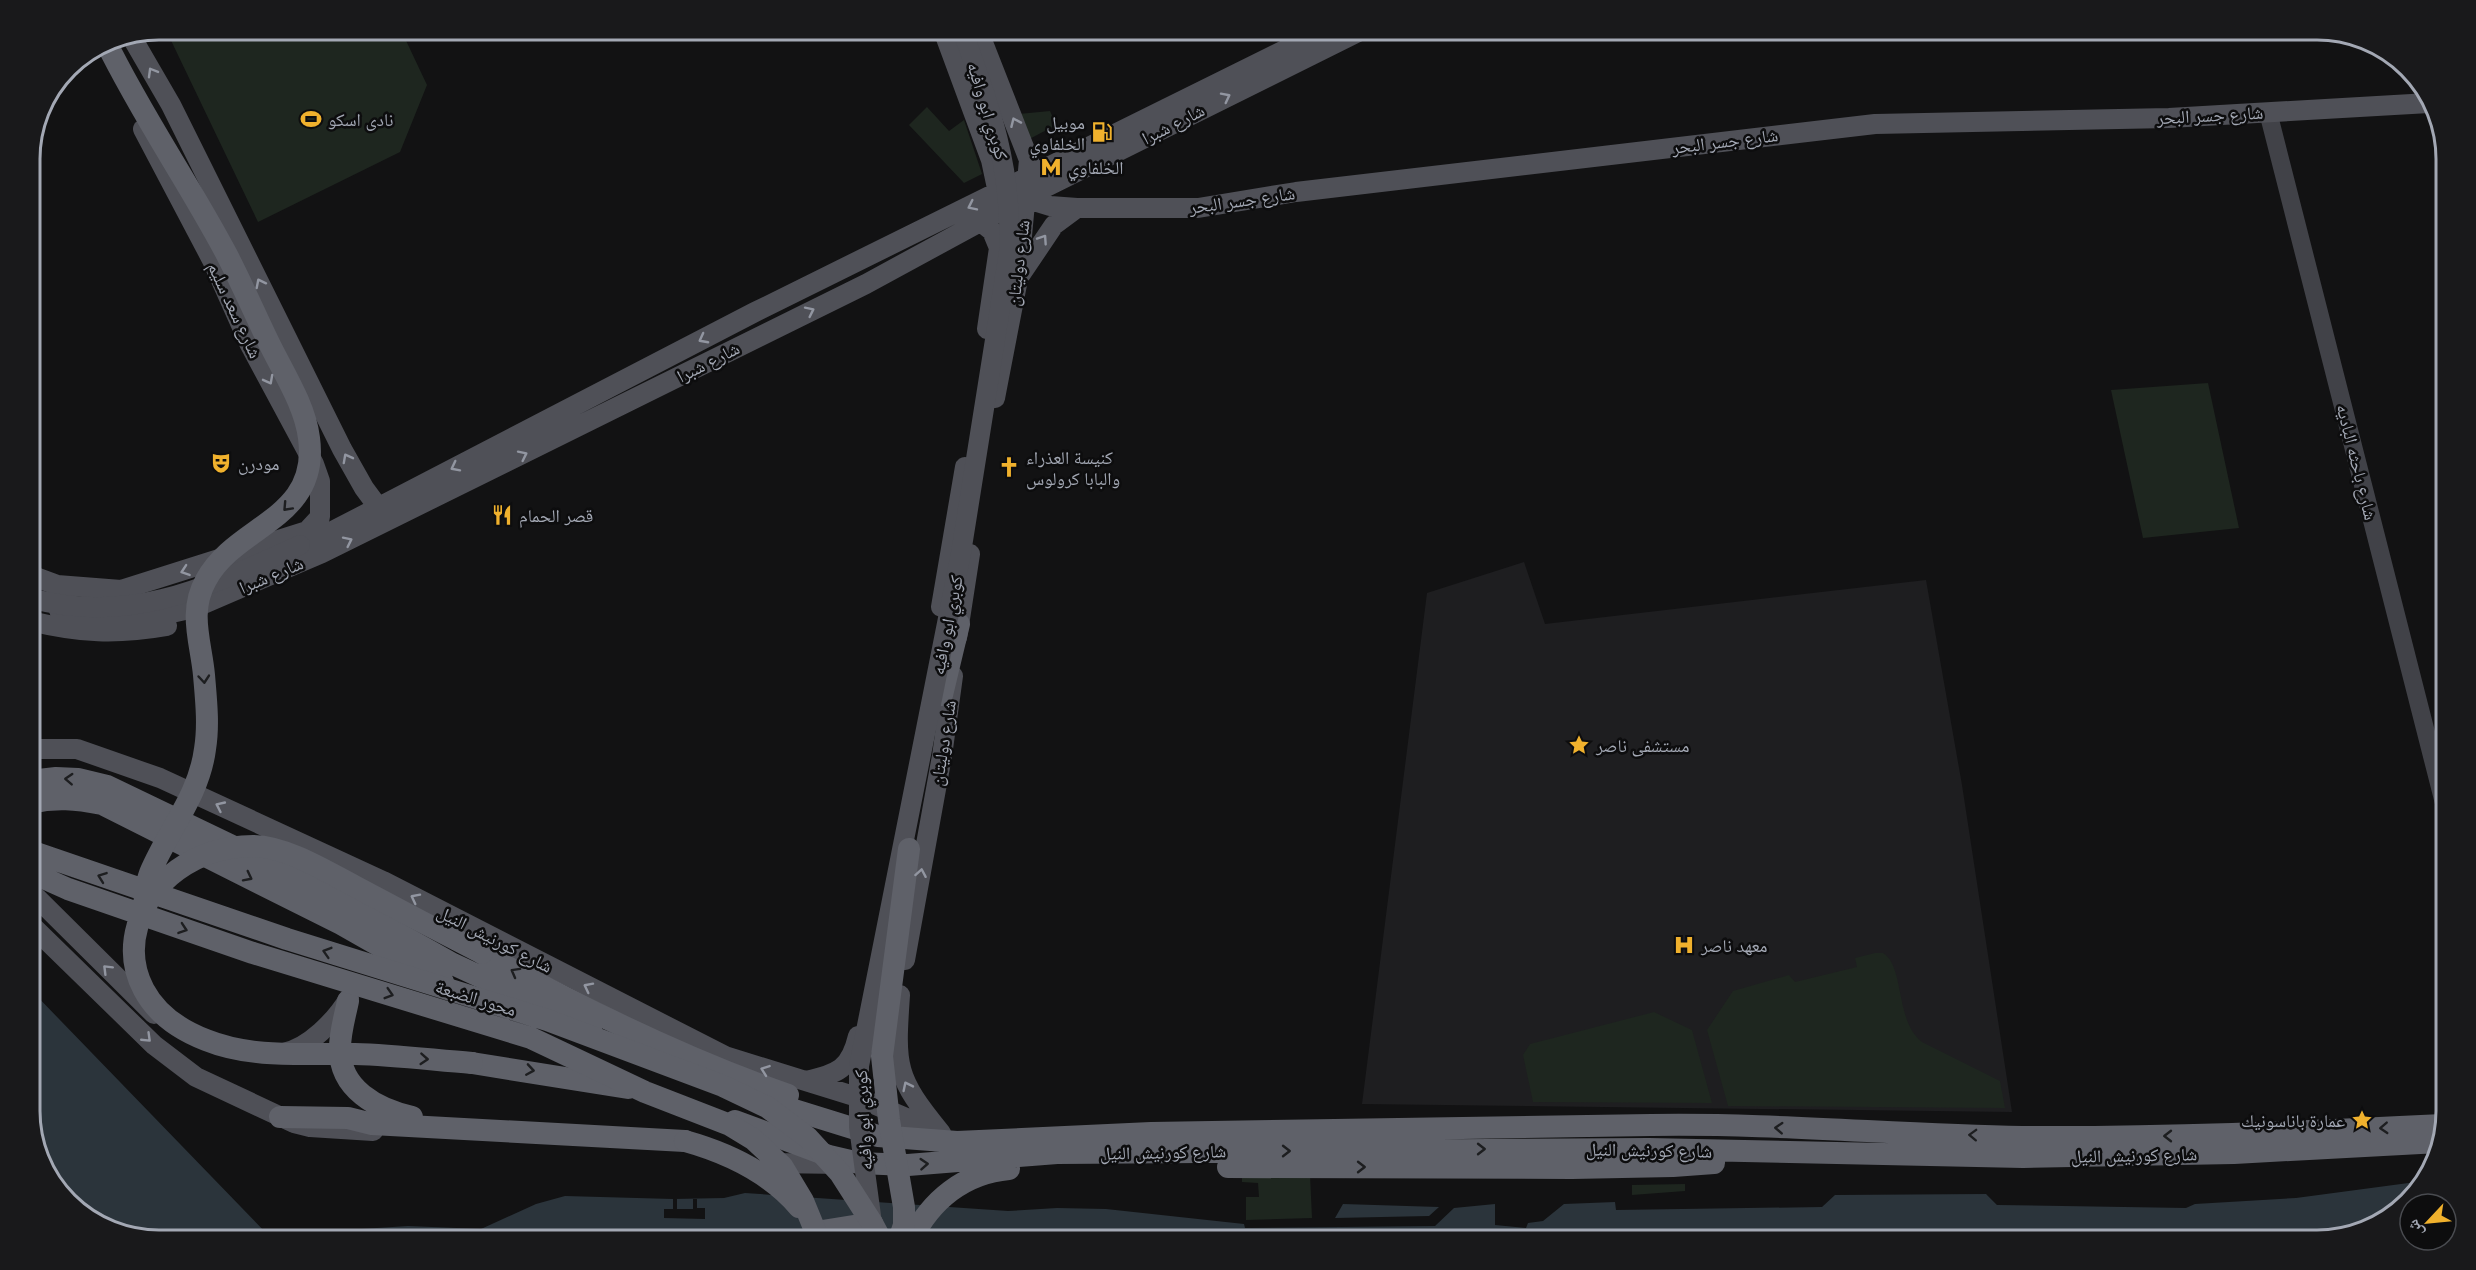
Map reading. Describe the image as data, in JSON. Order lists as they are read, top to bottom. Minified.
{"streets":{"highway":["شارع كورنيش النيل","محور الضبعة"],"main road":["كوبري ابو وافيه","شارع جسر البحر","شارع شبرا","شارع دوليتان","شارع سعد سليم"],"street":["شارع باحثه الباديه"]},"crossings":[["شارع جسر البحر","شارع شبرا"],["شارع جسر البحر","شارع دوليتان"],["شارع جسر البحر","شارع باحثه الباديه"],["شارع شبرا","شارع دوليتان"],["شارع شبرا","شارع سعد سليم"],["شارع دوليتان","شارع كورنيش النيل"]],"places":{"sports":["نادى اسكو"],"fuel station":["موبيل الخلفاوي"],"metro station":["الخلفاوي"],"theatre":["مودرن"],"church":["كنيسة العذراء والبابا كرولوس"],"restaurant":["قصر الحمام"],"place":["مستشفى ناصر","عمارة باناسونيك"],"hospital":["معهد ناصر"]},"north":"bottom left"}
